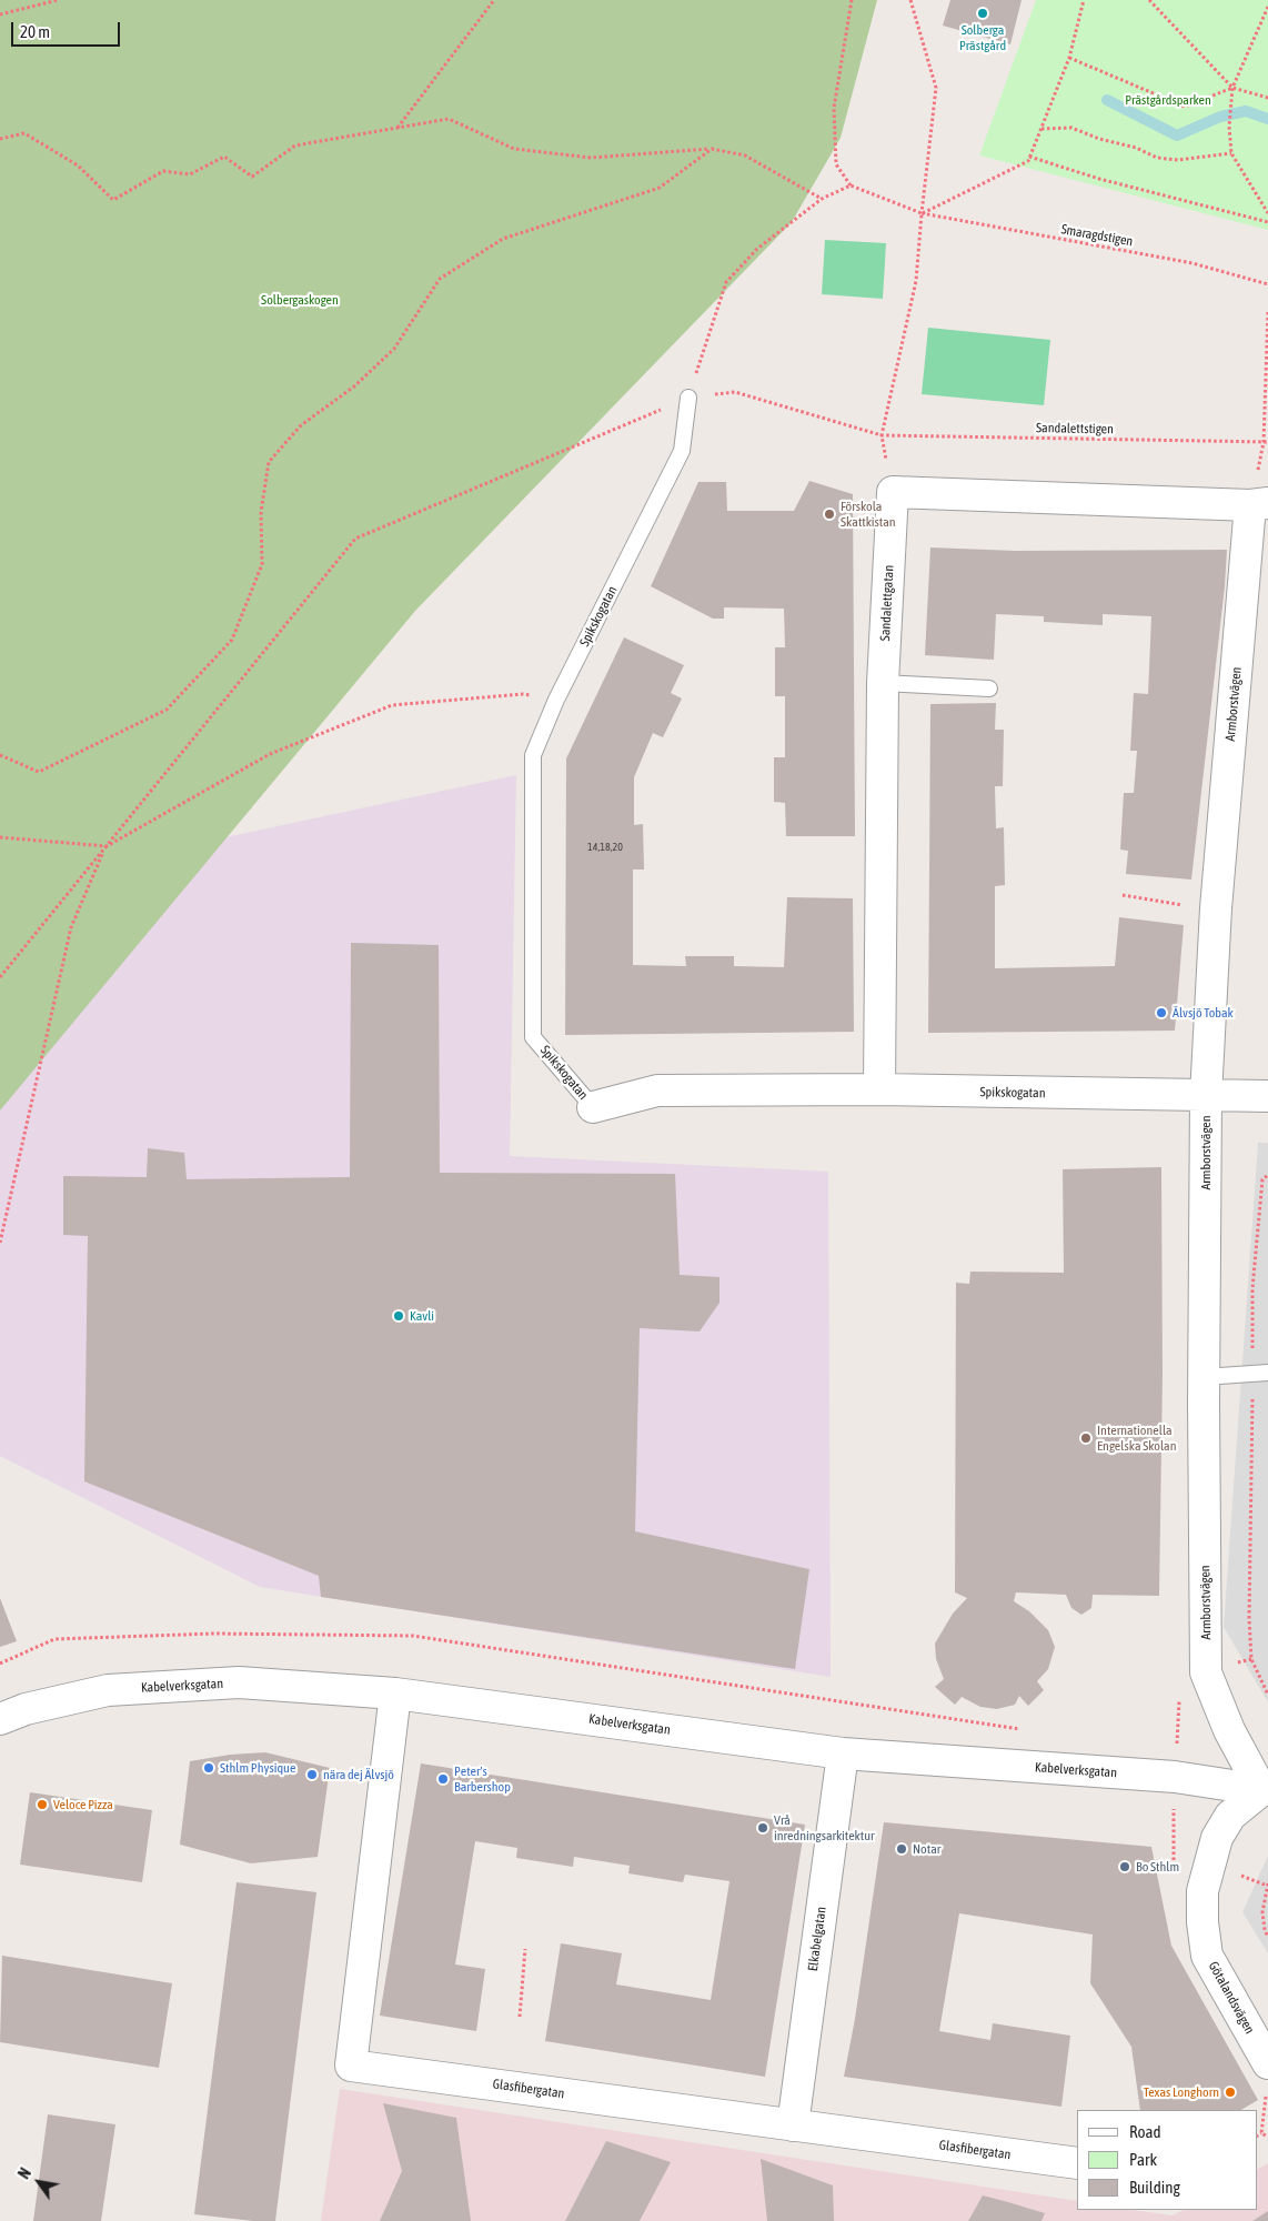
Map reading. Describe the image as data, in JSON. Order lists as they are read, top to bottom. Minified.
{"streets":{"street":["Sandalettgatan","Spikskogatan","Armborstvägen","Kabelverksgatan","Elkabelgatan","Götalandsvägen","Glasfibergatan"],"path":["Smaragdstigen","Sandalettstigen"]},"crossings":[["Sandalettstigen","Spikskogatan"],["Sandalettgatan","Spikskogatan"],["Spikskogatan","Armborstvägen"],["Armborstvägen","Kabelverksgatan"],["Armborstvägen","Götalandsvägen"],["Kabelverksgatan","Elkabelgatan"],["Kabelverksgatan","Götalandsvägen"],["Kabelverksgatan","Glasfibergatan"],["Elkabelgatan","Glasfibergatan"]],"parks":["Prästgårdsparken","Solbergaskogen"],"places":["Solberga Prästgård","Förskola Skattkistan","Älvsjö Tobak","Kavli","Internationella Engelska Skolan","Sthlm Physique","nära dej Älvsjö","Peter's Barbershop","Veloce Pizza","Vrå inredningsarkitektur","Notar","Bo Sthlm","Texas Longhorn"],"house_numbers":["14,18,20"],"legend":["Road","Park","Building"],"scale_bar":"20 m","north":"top left"}
